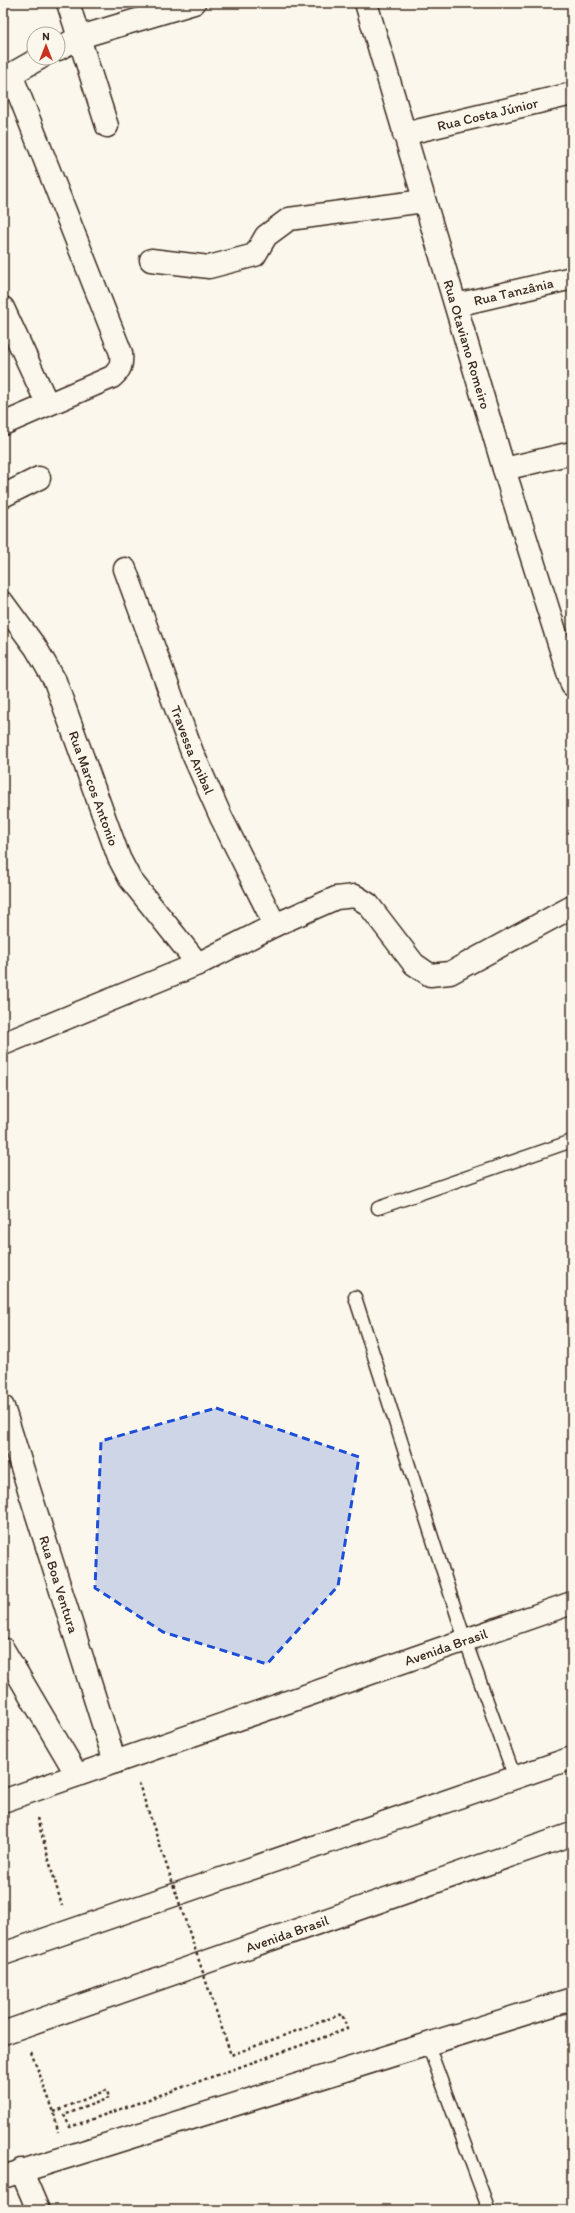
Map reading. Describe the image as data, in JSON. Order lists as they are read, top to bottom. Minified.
{"streets":{"main road":["Rua Costa Júnior","Rua Tanzânia","Rua Otaviano Romeiro","Travessa Anibal","Rua Marcos Antonio","Rua Boa Ventura","Avenida Brasil"]},"crossings":[["Rua Costa Júnior","Rua Otaviano Romeiro"],["Rua Tanzânia","Rua Otaviano Romeiro"],["Rua Boa Ventura","Avenida Brasil"]],"north":"top"}
